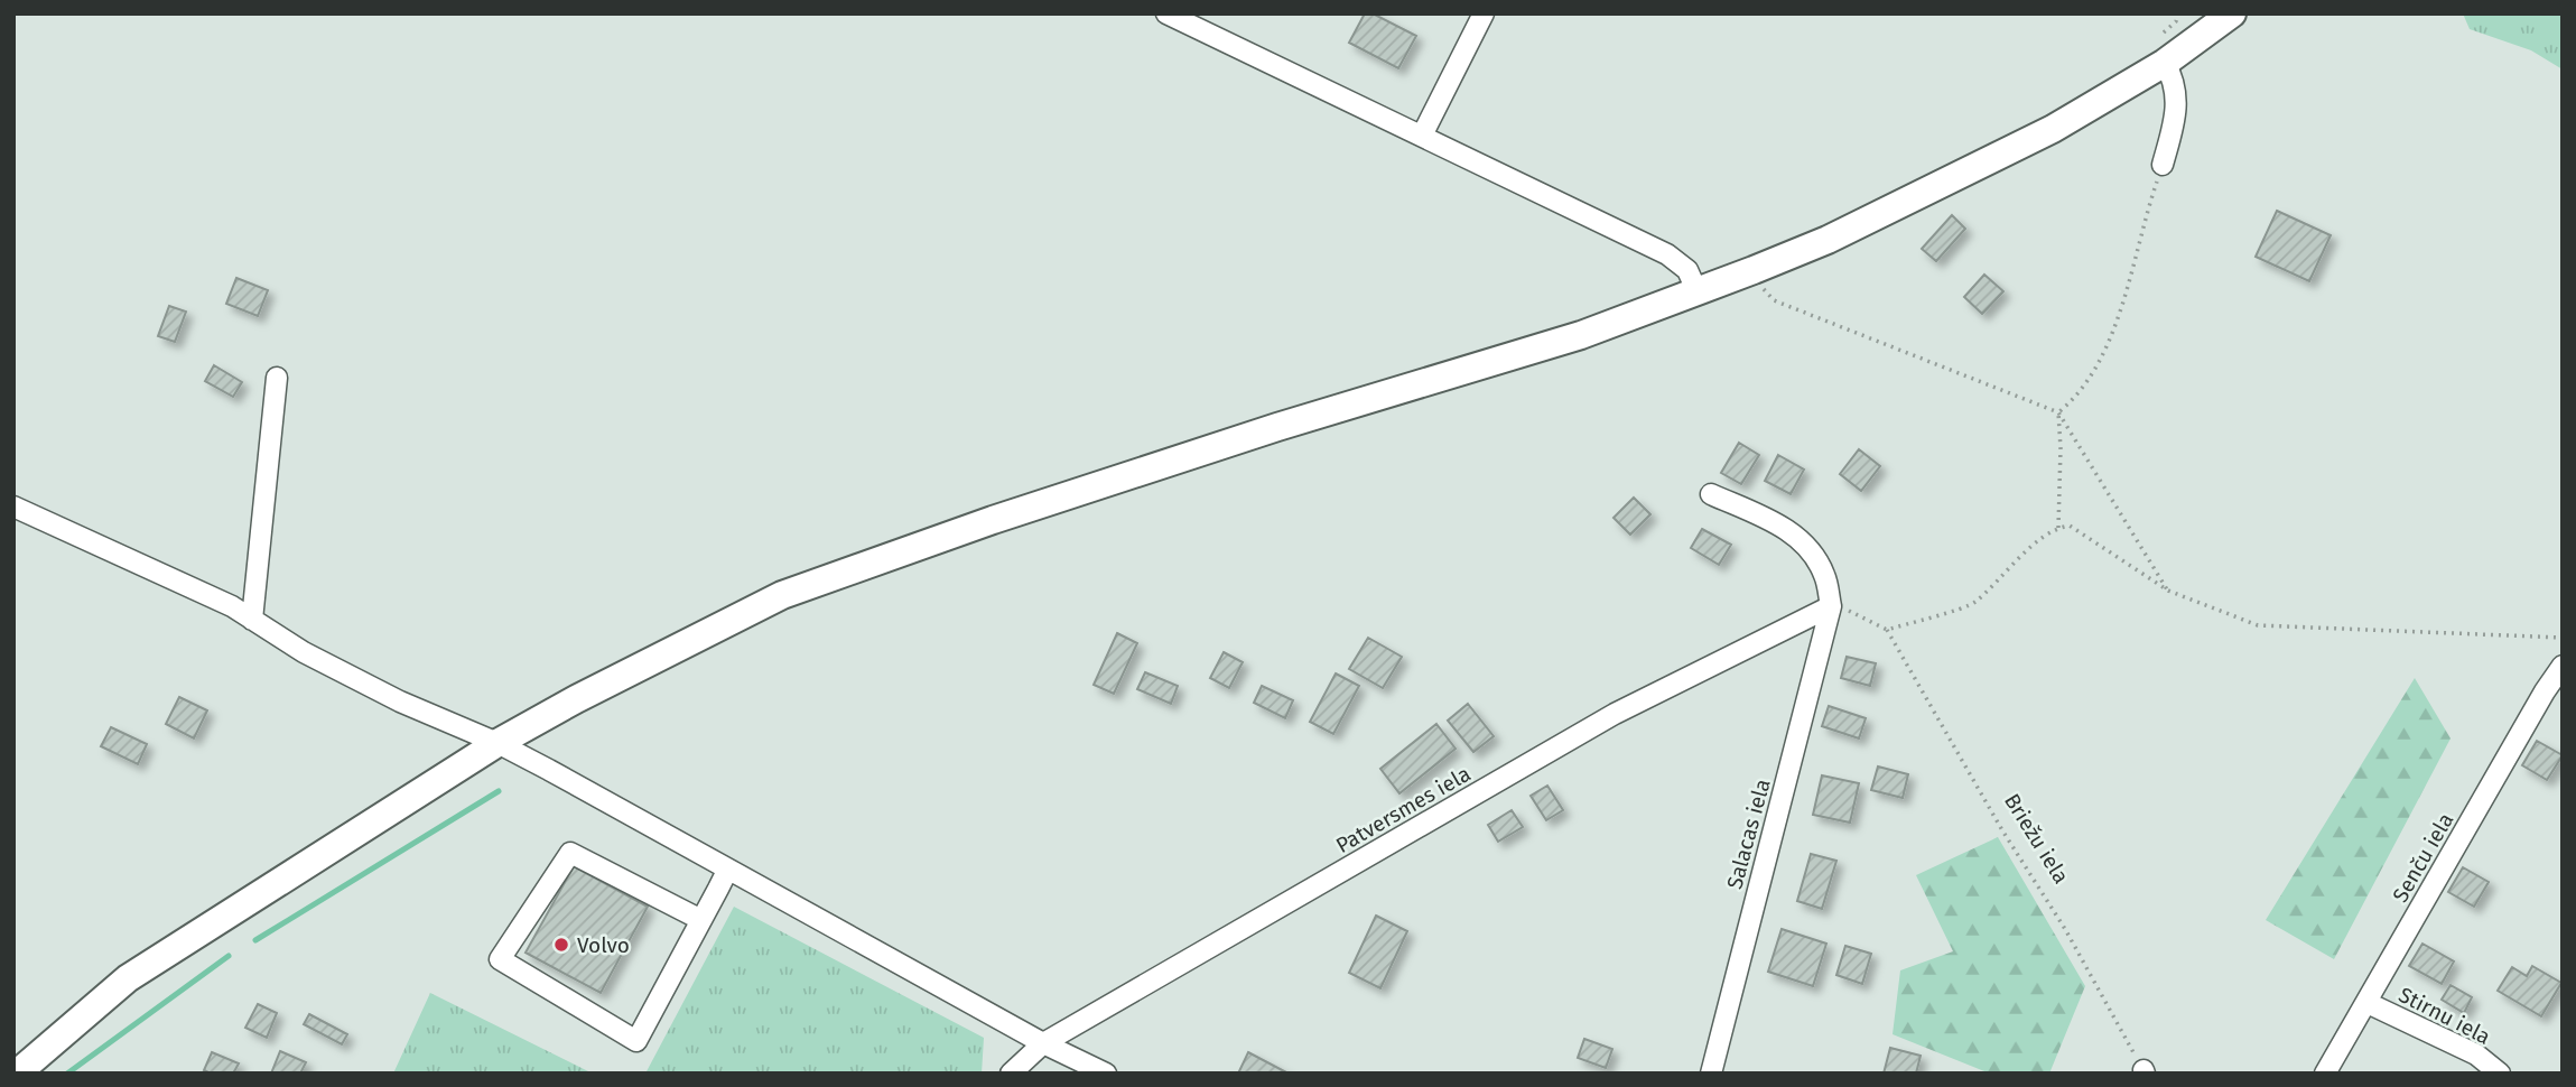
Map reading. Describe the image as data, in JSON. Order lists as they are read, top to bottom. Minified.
{"streets":{"street":["Patversmes iela","Salacas iela","Senču iela","Stirnu iela"],"path":["Briežu iela"]},"crossings":[["Patversmes iela","Salacas iela"],["Senču iela","Stirnu iela"]],"places":["Volvo"]}
